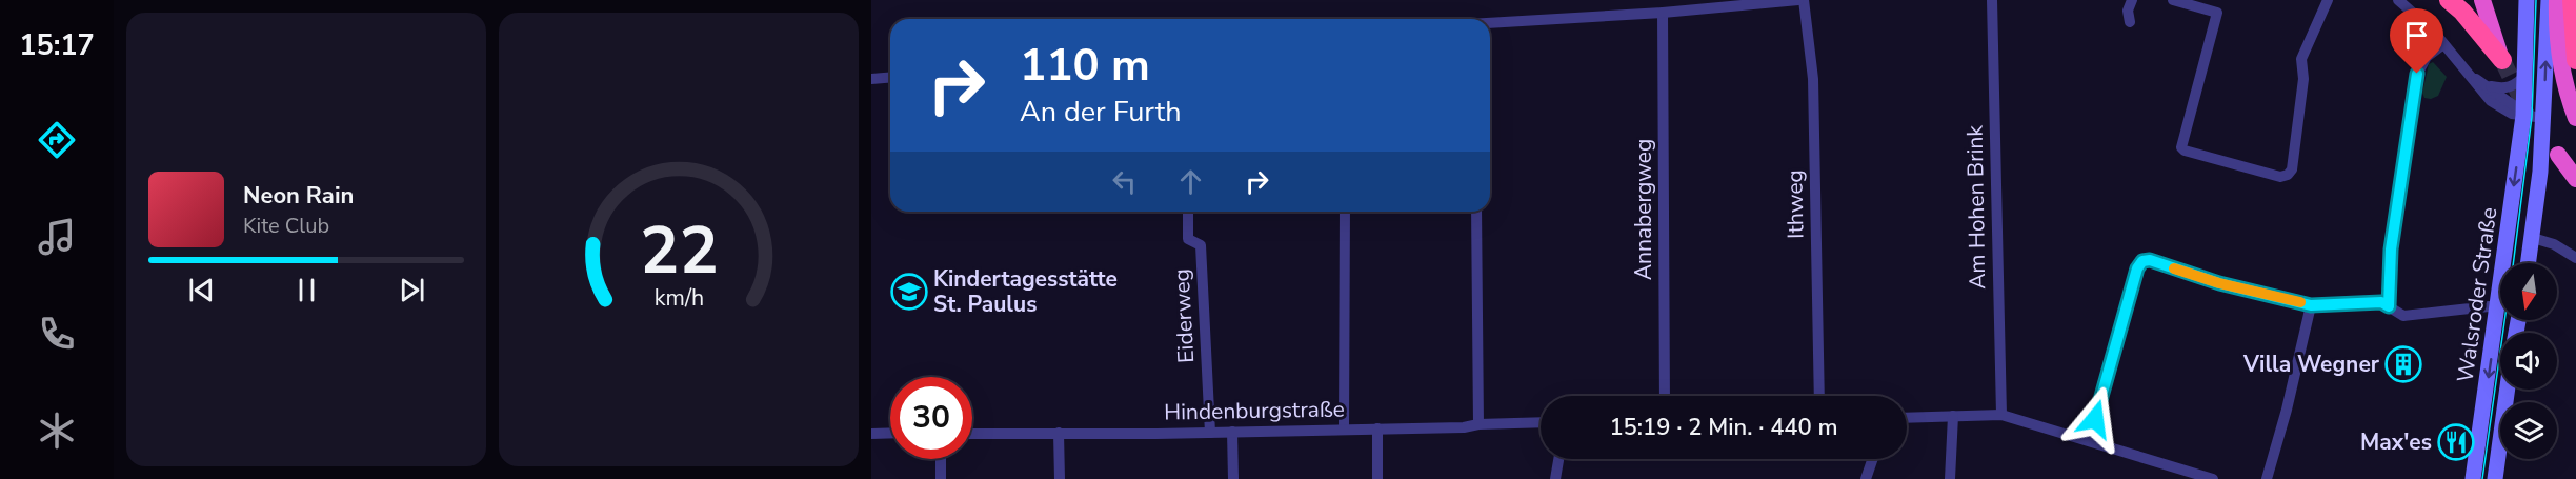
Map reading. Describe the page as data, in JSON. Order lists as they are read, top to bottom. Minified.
{"streets":{"main road":["Walsroder Straße"],"street":["Ithweg","Am Hohen Brink","Annabergweg","Eiderweg","Hindenburgstraße"]},"crossings":[["Eiderweg","Hindenburgstraße"]],"places":{"school or university":["Kindertagesstätte St. Paulus"],"building":["Villa Wegner"],"restaurant":["Max'es"]},"north":"bottom","page":{"tabs":"15:17","turn":["110 m","An der Furth"],"song":["Neon Rain","Kite Club"],"limit":"30","trip":"15:19 · 2 Min. · 440 m","gauge":["22","km/h"]}}
